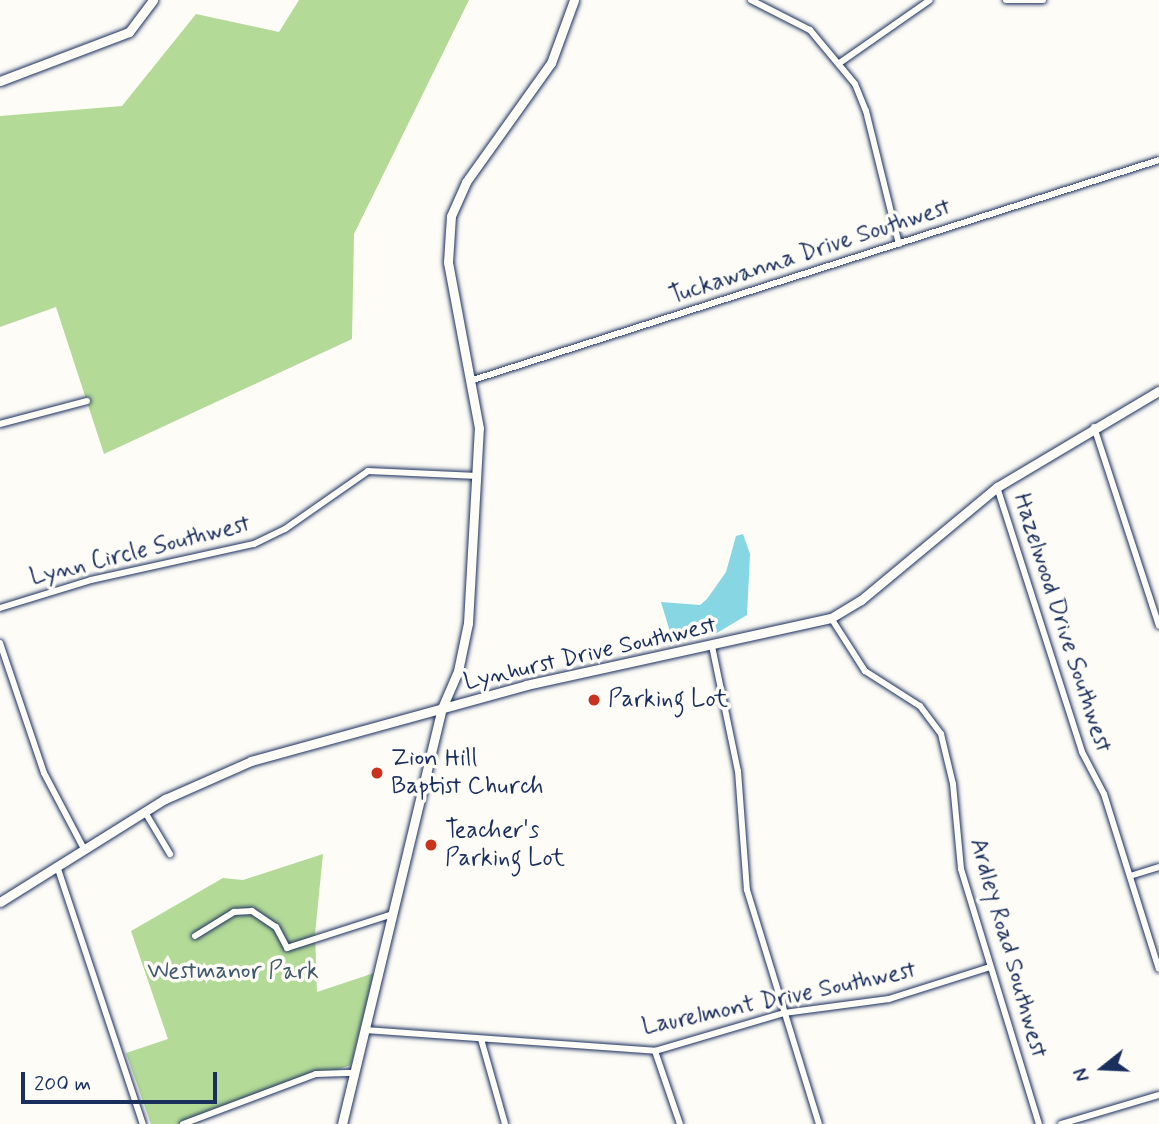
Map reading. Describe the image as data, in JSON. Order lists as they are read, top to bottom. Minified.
{"streets":{"street":["Tuckawanna Drive Southwest","Lynn Circle Southwest","Hazelwood Drive Southwest","Lynhurst Drive Southwest","Ardley Road Southwest","Laurelmont Drive Southwest"]},"crossings":[["Hazelwood Drive Southwest","Lynhurst Drive Southwest"],["Lynhurst Drive Southwest","Ardley Road Southwest"],["Ardley Road Southwest","Laurelmont Drive Southwest"]],"parks":["Westmanor Park"],"places":["Parking Lot","Zion Hill Baptist Church","Teacher's Parking Lot"],"scale_bar":"200 m","north":"left"}
